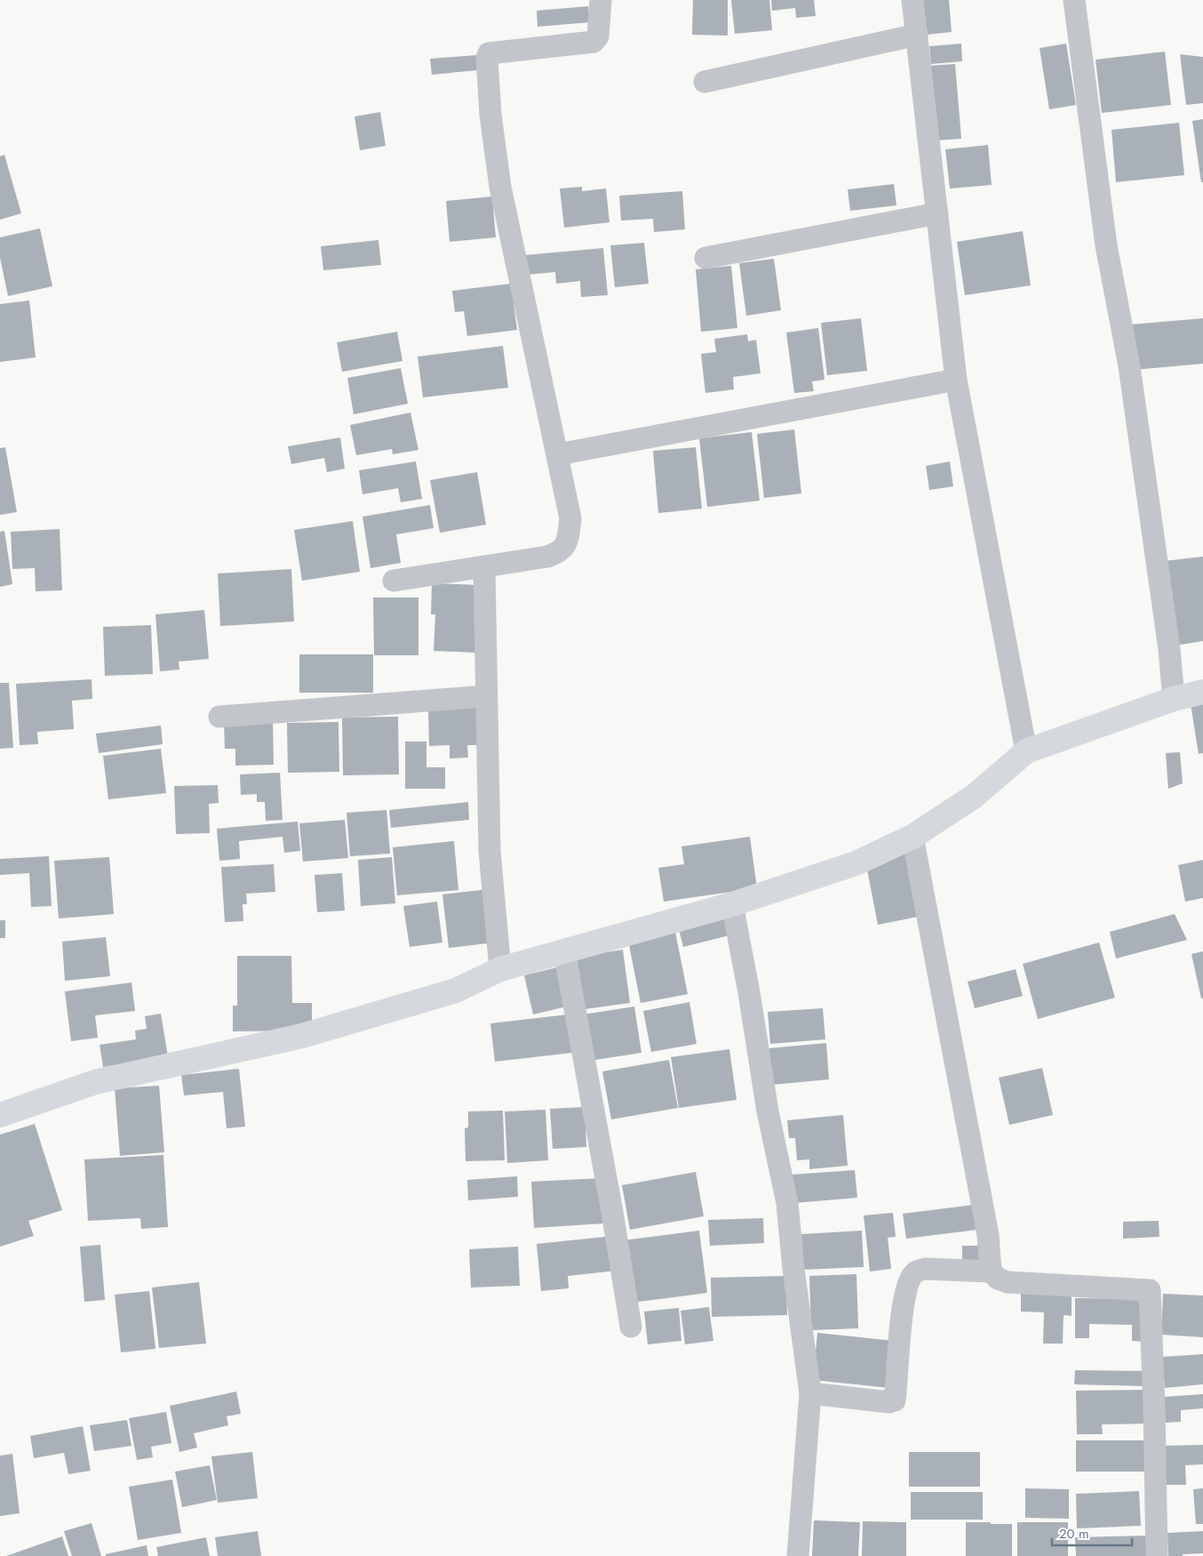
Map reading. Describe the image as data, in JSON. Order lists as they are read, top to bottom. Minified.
{"scale_bar":"20 m"}
